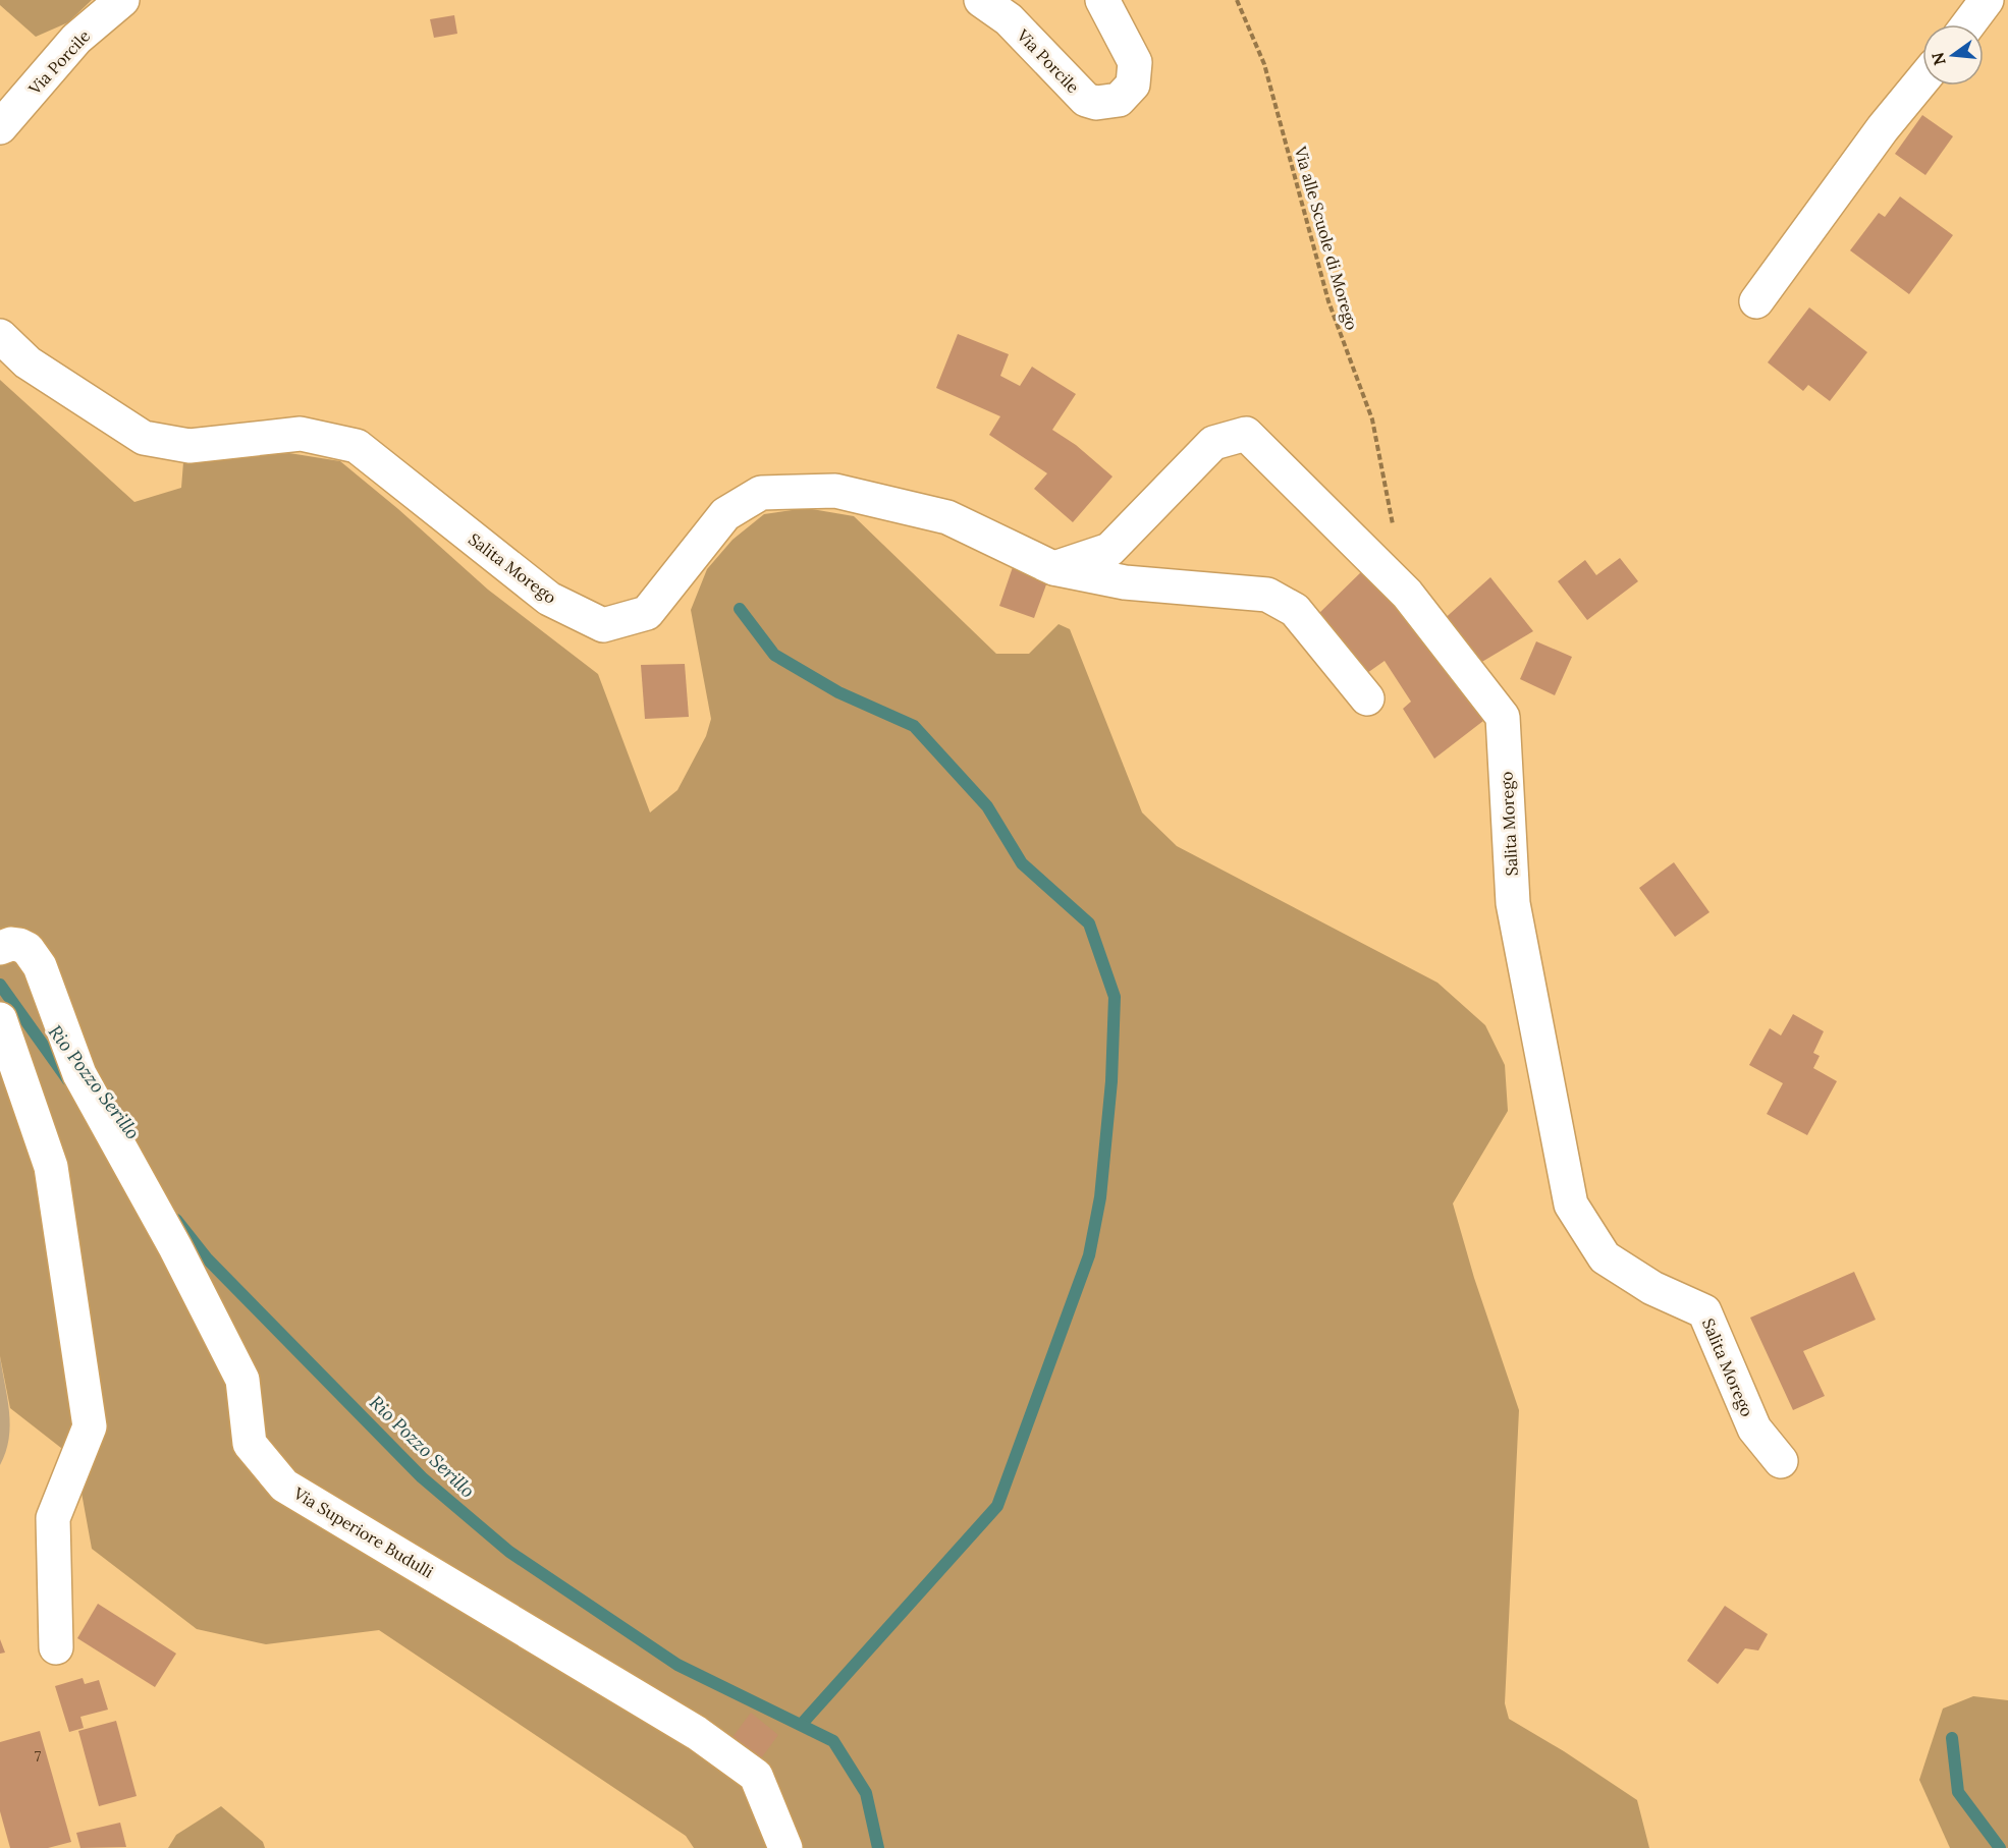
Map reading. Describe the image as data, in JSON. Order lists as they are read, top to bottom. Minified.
{"streets":{"street":["Via Porcile","Salita Morego","Via Superiore Budulli"],"path":["Via alle Scuole di Morego"]},"water":["Rio Pozzo Serillo"],"house_numbers":["7"],"north":"left"}
